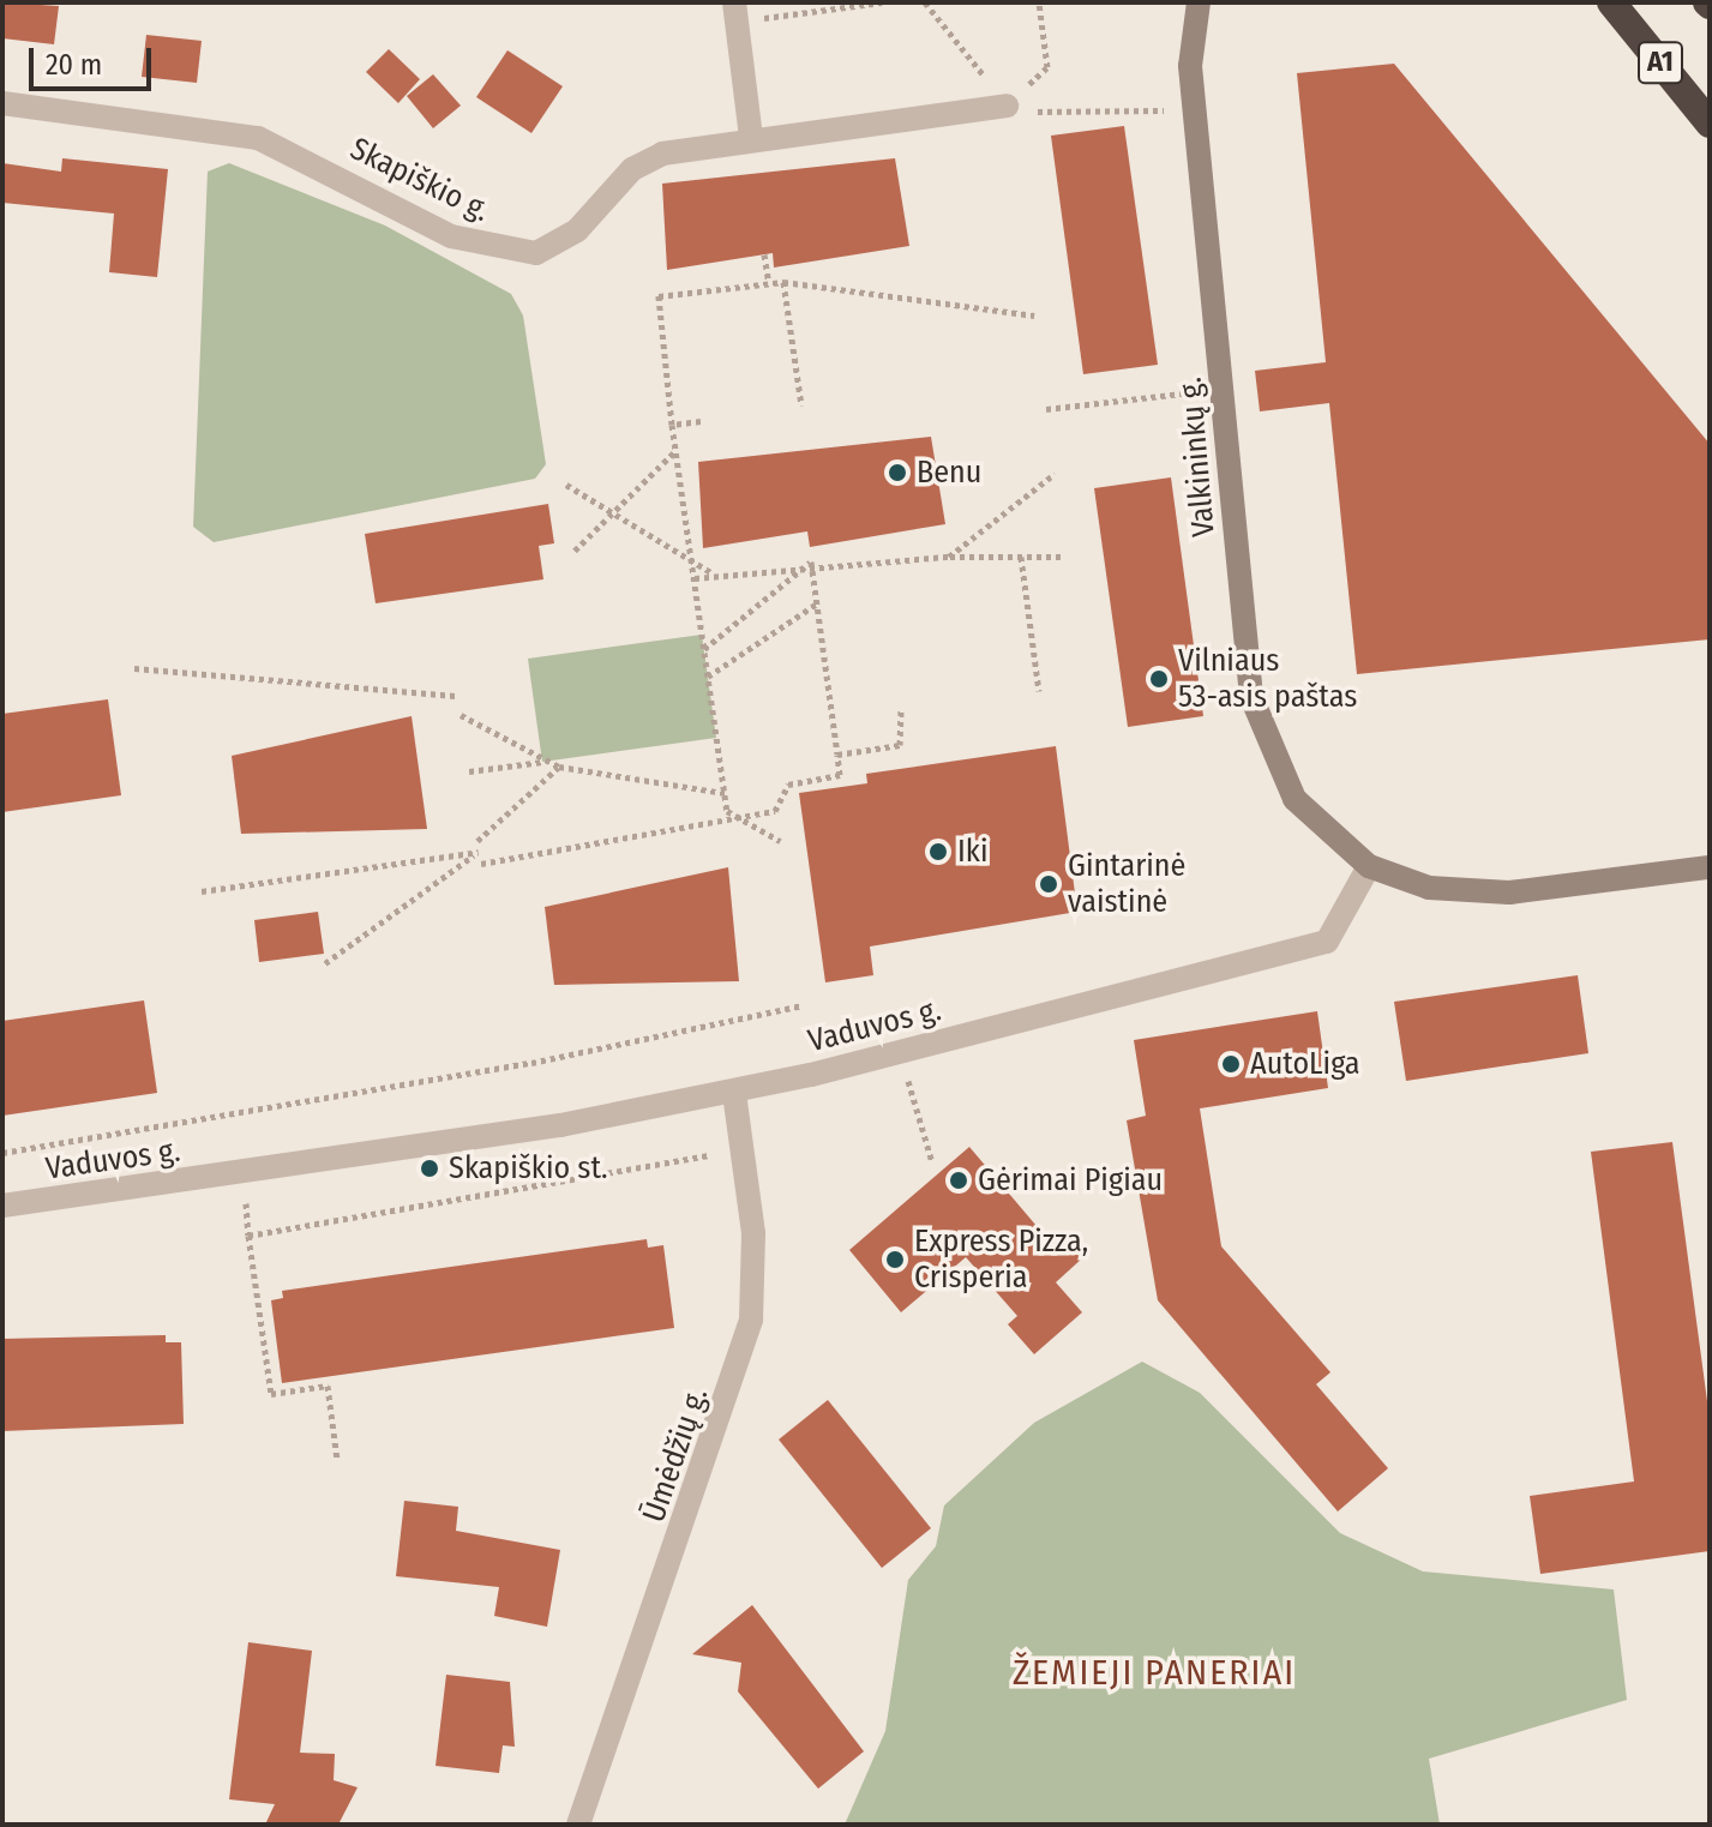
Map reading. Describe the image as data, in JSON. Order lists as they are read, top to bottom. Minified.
{"streets":{"highway":["A1"],"street":["Skapiškio g.","Valkininkų g.","Vaduvos g.","Ūmėdžių g."]},"crossings":[["Valkininkų g.","Vaduvos g."],["Vaduvos g.","Ūmėdžių g."]],"districts":["ŽEMIEJI PANERIAI"],"places":["Benu","Vilniaus 53-asis paštas","Iki","Gintarinė vaistinė","AutoLiga","Skapiškio st.","Gėrimai Pigiau","Express Pizza, Crisperia"],"scale_bar":"20 m"}
